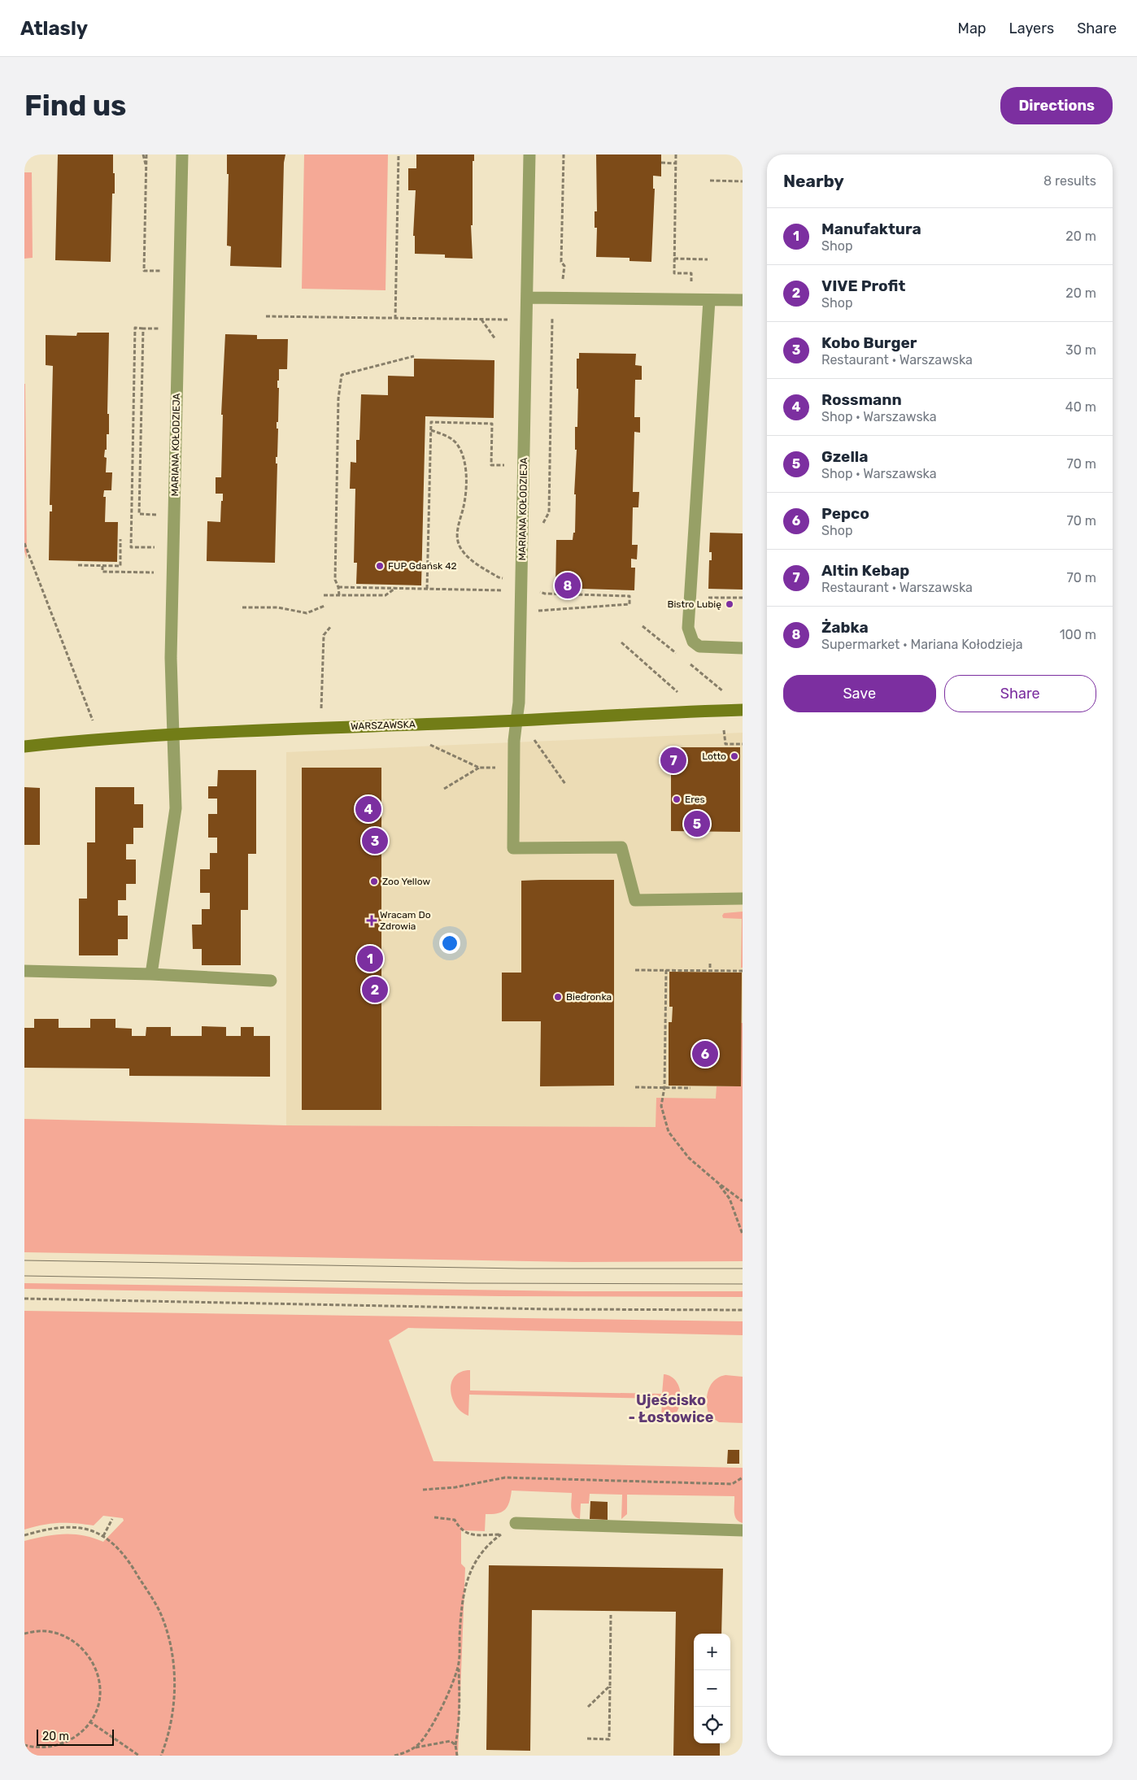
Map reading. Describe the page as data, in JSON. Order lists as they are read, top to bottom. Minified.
{"streets":{"street":["MARIANA KOŁODZIEJA","WARSZAWSKA"]},"crossings":[["MARIANA KOŁODZIEJA","WARSZAWSKA"]],"districts":["Ujeścisko - Łostowice"],"places":{"other":["FUP Gdańsk 42","Bistro Lubię","Lotto","Eres","Zoo Yellow","Biedronka"],"health":["Wracam Do Zdrowia"]},"scale_bar":"20 m","page":{"header":"Atlasly","nav":["Map","Layers","Share"],"buttons":["Directions",["Save","Share"]],"title":"Find us","heading":["Nearby","8 results"],"list":[{"mark":"1","name":"Manufaktura","note":"Shop","value":"20 m"},{"mark":"2","name":"VIVE Profit","note":"Shop","value":"20 m"},{"mark":"3","name":"Kobo Burger","note":"Restaurant · Warszawska","value":"30 m"},{"mark":"4","name":"Rossmann","note":"Shop · Warszawska","value":"40 m"},{"mark":"5","name":"Gzella","note":"Shop · Warszawska","value":"70 m"},{"mark":"6","name":"Pepco","note":"Shop","value":"70 m"},{"mark":"7","name":"Altin Kebap","note":"Restaurant · Warszawska","value":"70 m"},{"mark":"8","name":"Żabka","note":"Supermarket · Mariana Kołodzieja","value":"100 m"}],"pins":["8","7","4","5","3","1","2","6"],"map_buttons":["+","−"],"scale":"20 m"}}
